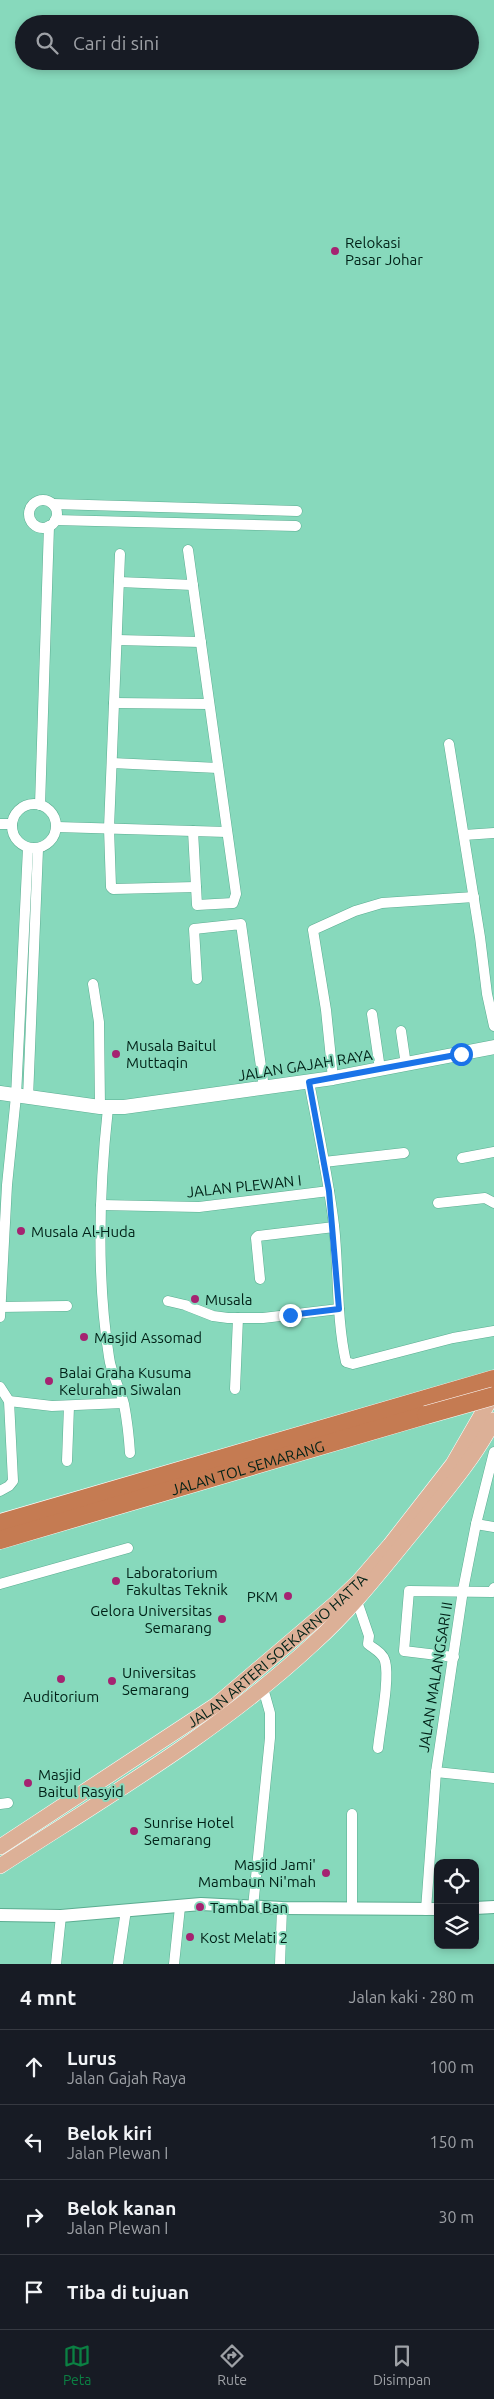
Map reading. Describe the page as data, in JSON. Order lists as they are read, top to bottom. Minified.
{"streets":{"highway":["JALAN TOL SEMARANG"],"main road":["JALAN GAJAH RAYA","JALAN ARTERI SOEKARNO HATTA"],"street":["JALAN PLEWAN I","JALAN MALANGSARI II"]},"crossings":[["JALAN TOL SEMARANG","JALAN ARTERI SOEKARNO HATTA"]],"places":["Relokasi Pasar Johar","Musala Baitul Muttaqin","Musala Al-Huda","Musala","Masjid Assomad","Balai Graha Kusuma Kelurahan Siwalan","Laboratorium Fakultas Teknik","PKM","Gelora Universitas Semarang","Auditorium","Universitas Semarang","Masjid Baitul Rasyid","Sunrise Hotel Semarang","Masjid Jami' Mambaun Ni'mah","Tambal Ban","Kost Melati 2"],"page":{"search":"Cari di sini","heading":["4 mnt","Jalan kaki · 280 m"],"list":[["Lurus","Jalan Gajah Raya","100 m"],["Belok kiri","Jalan Plewan I","150 m"],["Belok kanan","Jalan Plewan I","30 m"],"Tiba di tujuan"],"nav":["Peta","Rute","Disimpan"]}}
